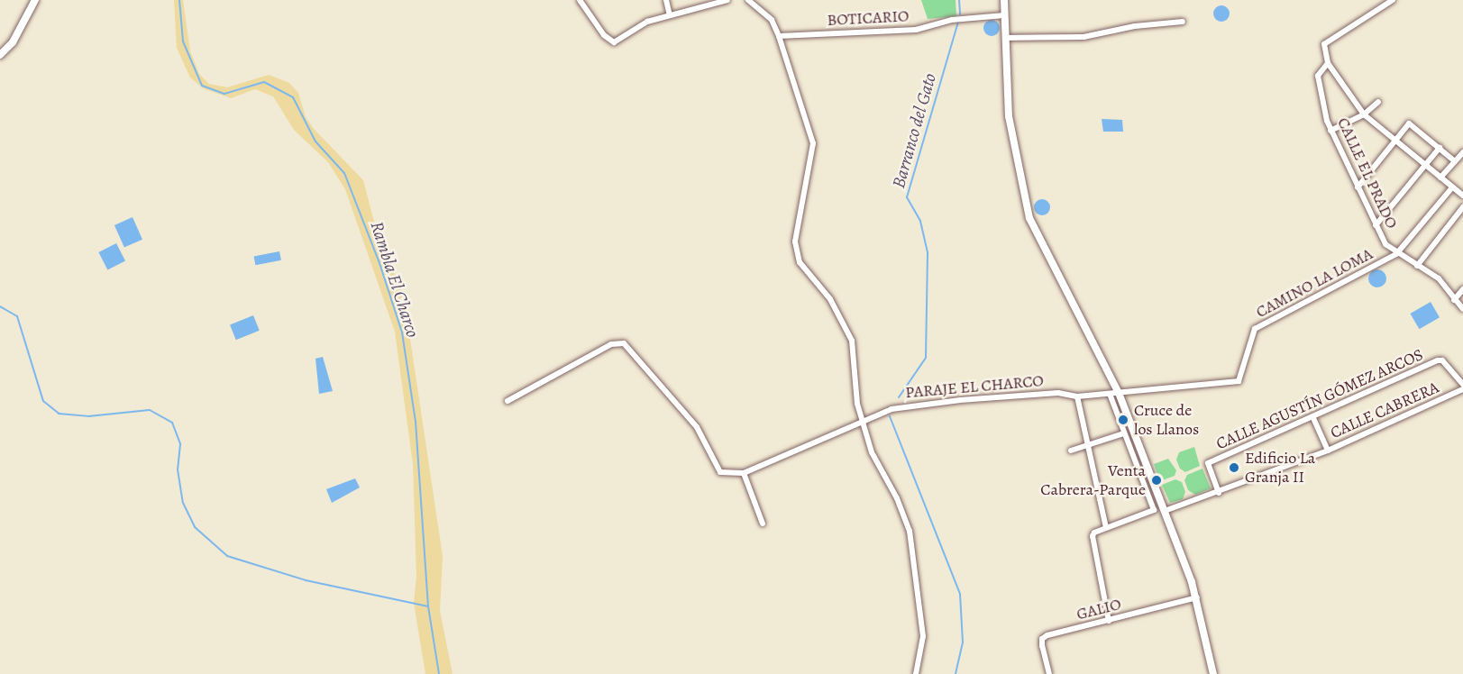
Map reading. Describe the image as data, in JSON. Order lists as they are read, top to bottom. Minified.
{"streets":{"street":["BOTICARIO","CALLE EL PRADO","CAMINO LA LOMA","PARAJE EL CHARCO","CALLE AGUSTÍN GÓMEZ ARCOS","CALLE CABRERA","GALIO"]},"crossings":[["CALLE EL PRADO","CAMINO LA LOMA"],["CAMINO LA LOMA","PARAJE EL CHARCO"],["CALLE AGUSTÍN GÓMEZ ARCOS","CALLE CABRERA"]],"water":["Barranco del Gato","Rambla El Charco"],"places":["Cruce de los Llanos","Edificio La Granja II","Venta Cabrera-Parque"]}
